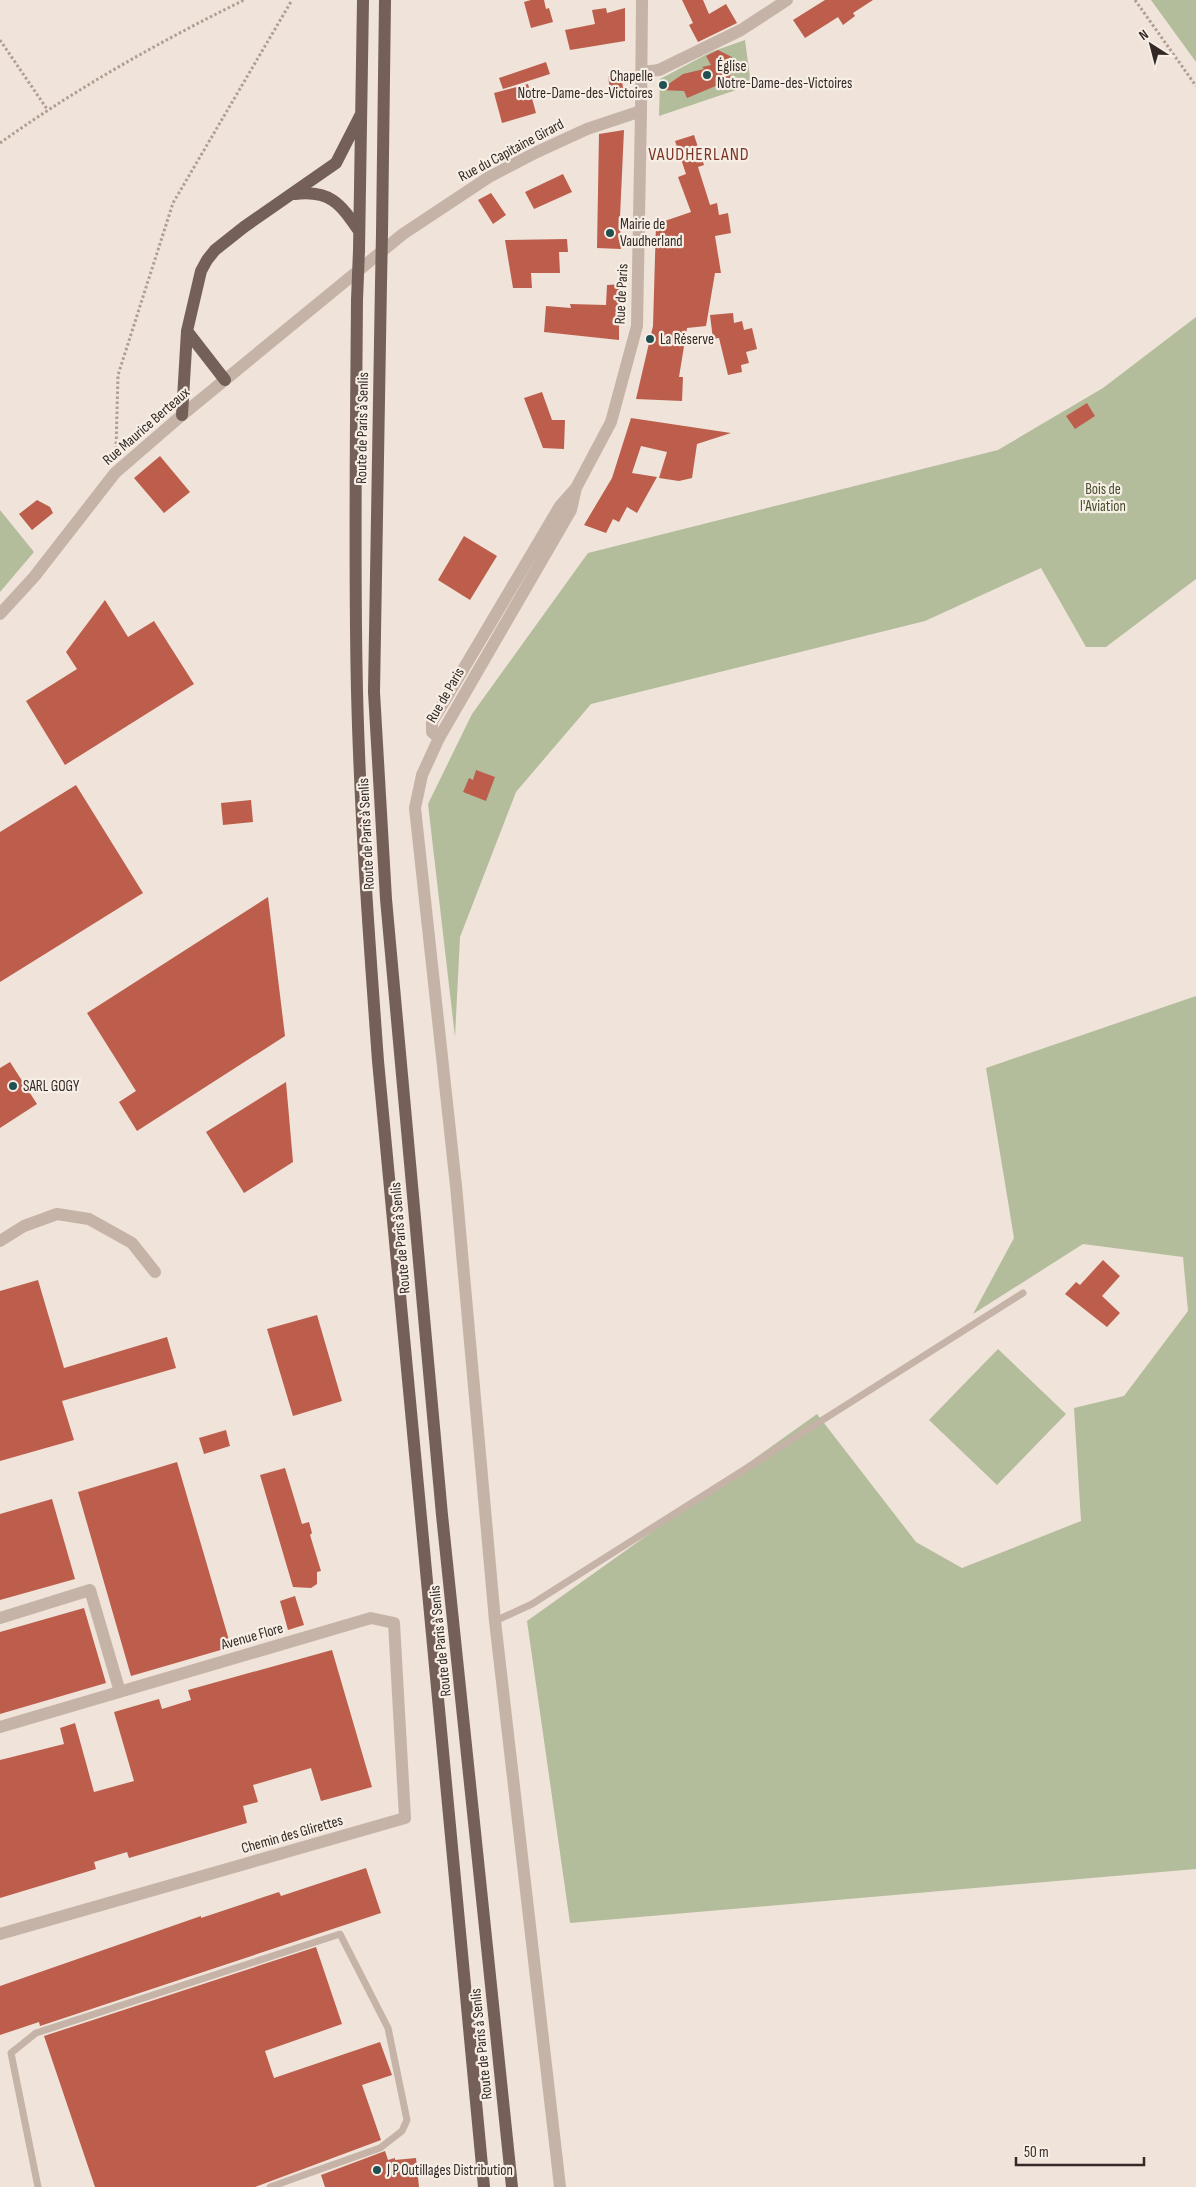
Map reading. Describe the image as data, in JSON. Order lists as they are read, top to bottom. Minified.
{"streets":{"main road":["Route de Paris à Senlis"],"street":["Rue du Capitaine Girard","Rue de Paris","Rue Maurice Berteaux","Avenue Flore","Chemin des Glirettes"]},"crossings":[["Rue du Capitaine Girard","Rue de Paris"],["Rue du Capitaine Girard","Rue Maurice Berteaux"],["Avenue Flore","Chemin des Glirettes"]],"districts":["VAUDHERLAND"],"parks":["Bois de l'Aviation"],"places":["Église Notre-Dame-des-Victoires","Chapelle Notre-Dame-des-Victoires","Mairie de Vaudherland","La Réserve","SARL GOGY","J P Outillages Distribution"],"scale_bar":"50 m","north":"top left"}
